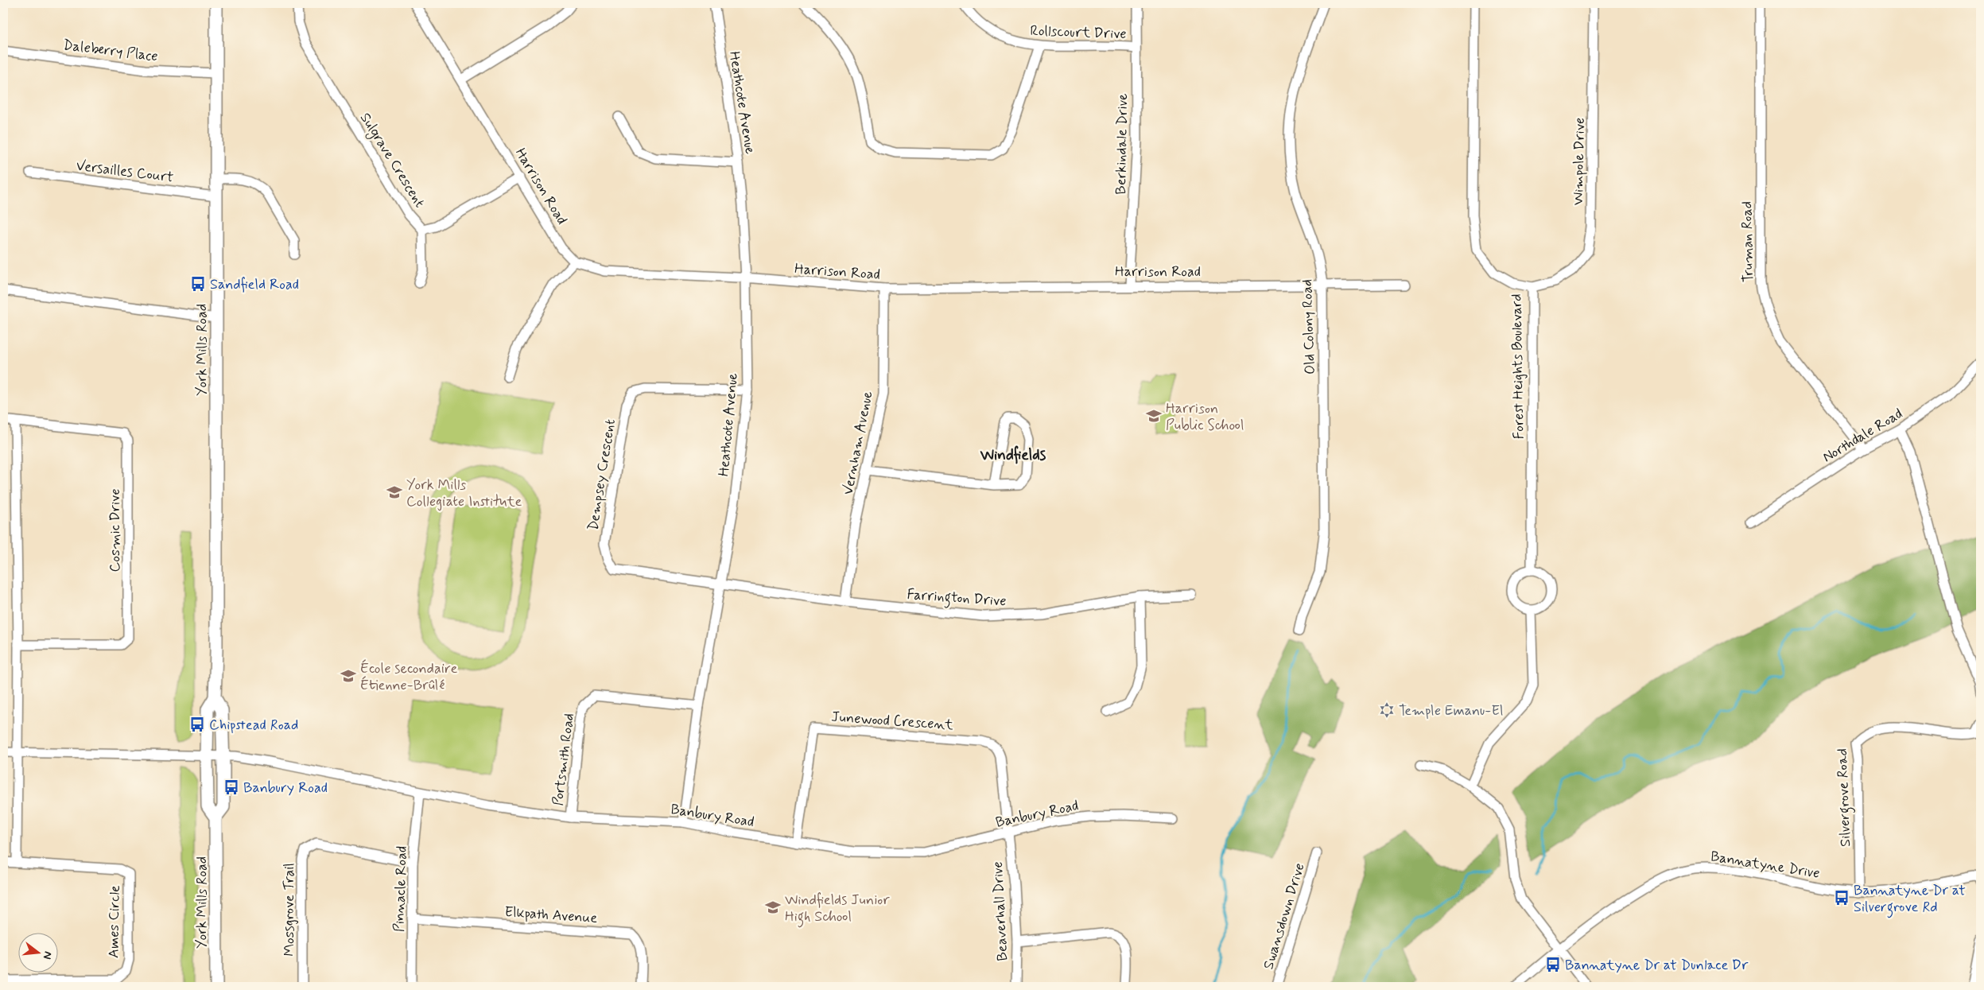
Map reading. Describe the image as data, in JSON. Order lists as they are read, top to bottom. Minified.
{"streets":{"main road":["York Mills Road"],"street":["Rollscourt Drive","Daleberry Place","Heathcote Avenue","Berkindale Drive","Sulgrave Crescent","Wimpole Drive","Versailles Court","Harrison Road","Truman Road","Old Colony Road","Forest Heights Boulevard","Northdale Road","Vernham Avenue","Dempsey Crescent","Cosmic Drive","Farrington Drive","Junewood Crescent","Portsmith Road","Silvergrove Road","Banbury Road","Bannatyne Drive","Pinnacle Road","Mossgrove Trail","Beaverhall Drive","Elkpath Avenue","Swansdown Drive","Ames Circle"]},"crossings":[["Rollscourt Drive","Berkindale Drive"],["Daleberry Place","York Mills Road"],["Heathcote Avenue","Harrison Road"],["Heathcote Avenue","Dempsey Crescent"],["Heathcote Avenue","Farrington Drive"],["Heathcote Avenue","Portsmith Road"],["Heathcote Avenue","Banbury Road"],["Berkindale Drive","Harrison Road"],["Sulgrave Crescent","Harrison Road"],["Wimpole Drive","Forest Heights Boulevard"],["Versailles Court","York Mills Road"],["Harrison Road","Old Colony Road"],["Harrison Road","Vernham Avenue"],["Truman Road","Northdale Road"],["York Mills Road","Banbury Road"],["Vernham Avenue","Farrington Drive"],["Dempsey Crescent","Farrington Drive"],["Junewood Crescent","Banbury Road"],["Junewood Crescent","Beaverhall Drive"],["Portsmith Road","Banbury Road"],["Silvergrove Road","Bannatyne Drive"],["Banbury Road","Pinnacle Road"],["Banbury Road","Beaverhall Drive"],["Pinnacle Road","Mossgrove Trail"],["Pinnacle Road","Elkpath Avenue"]],"districts":["Windfields"],"places":{"bus stop":["Sandfield Road","Chipstead Road","Banbury Road","Bannatyne Dr at Silvergrove Rd","Bannatyne Dr at Dunlace Dr"],"school or university":["Harrison Public School","York Mills Collegiate Institute","École secondaire Étienne-Brûlé","Windfields Junior High School"],"synagogue":["Temple Emanu-El"]},"north":"right"}
